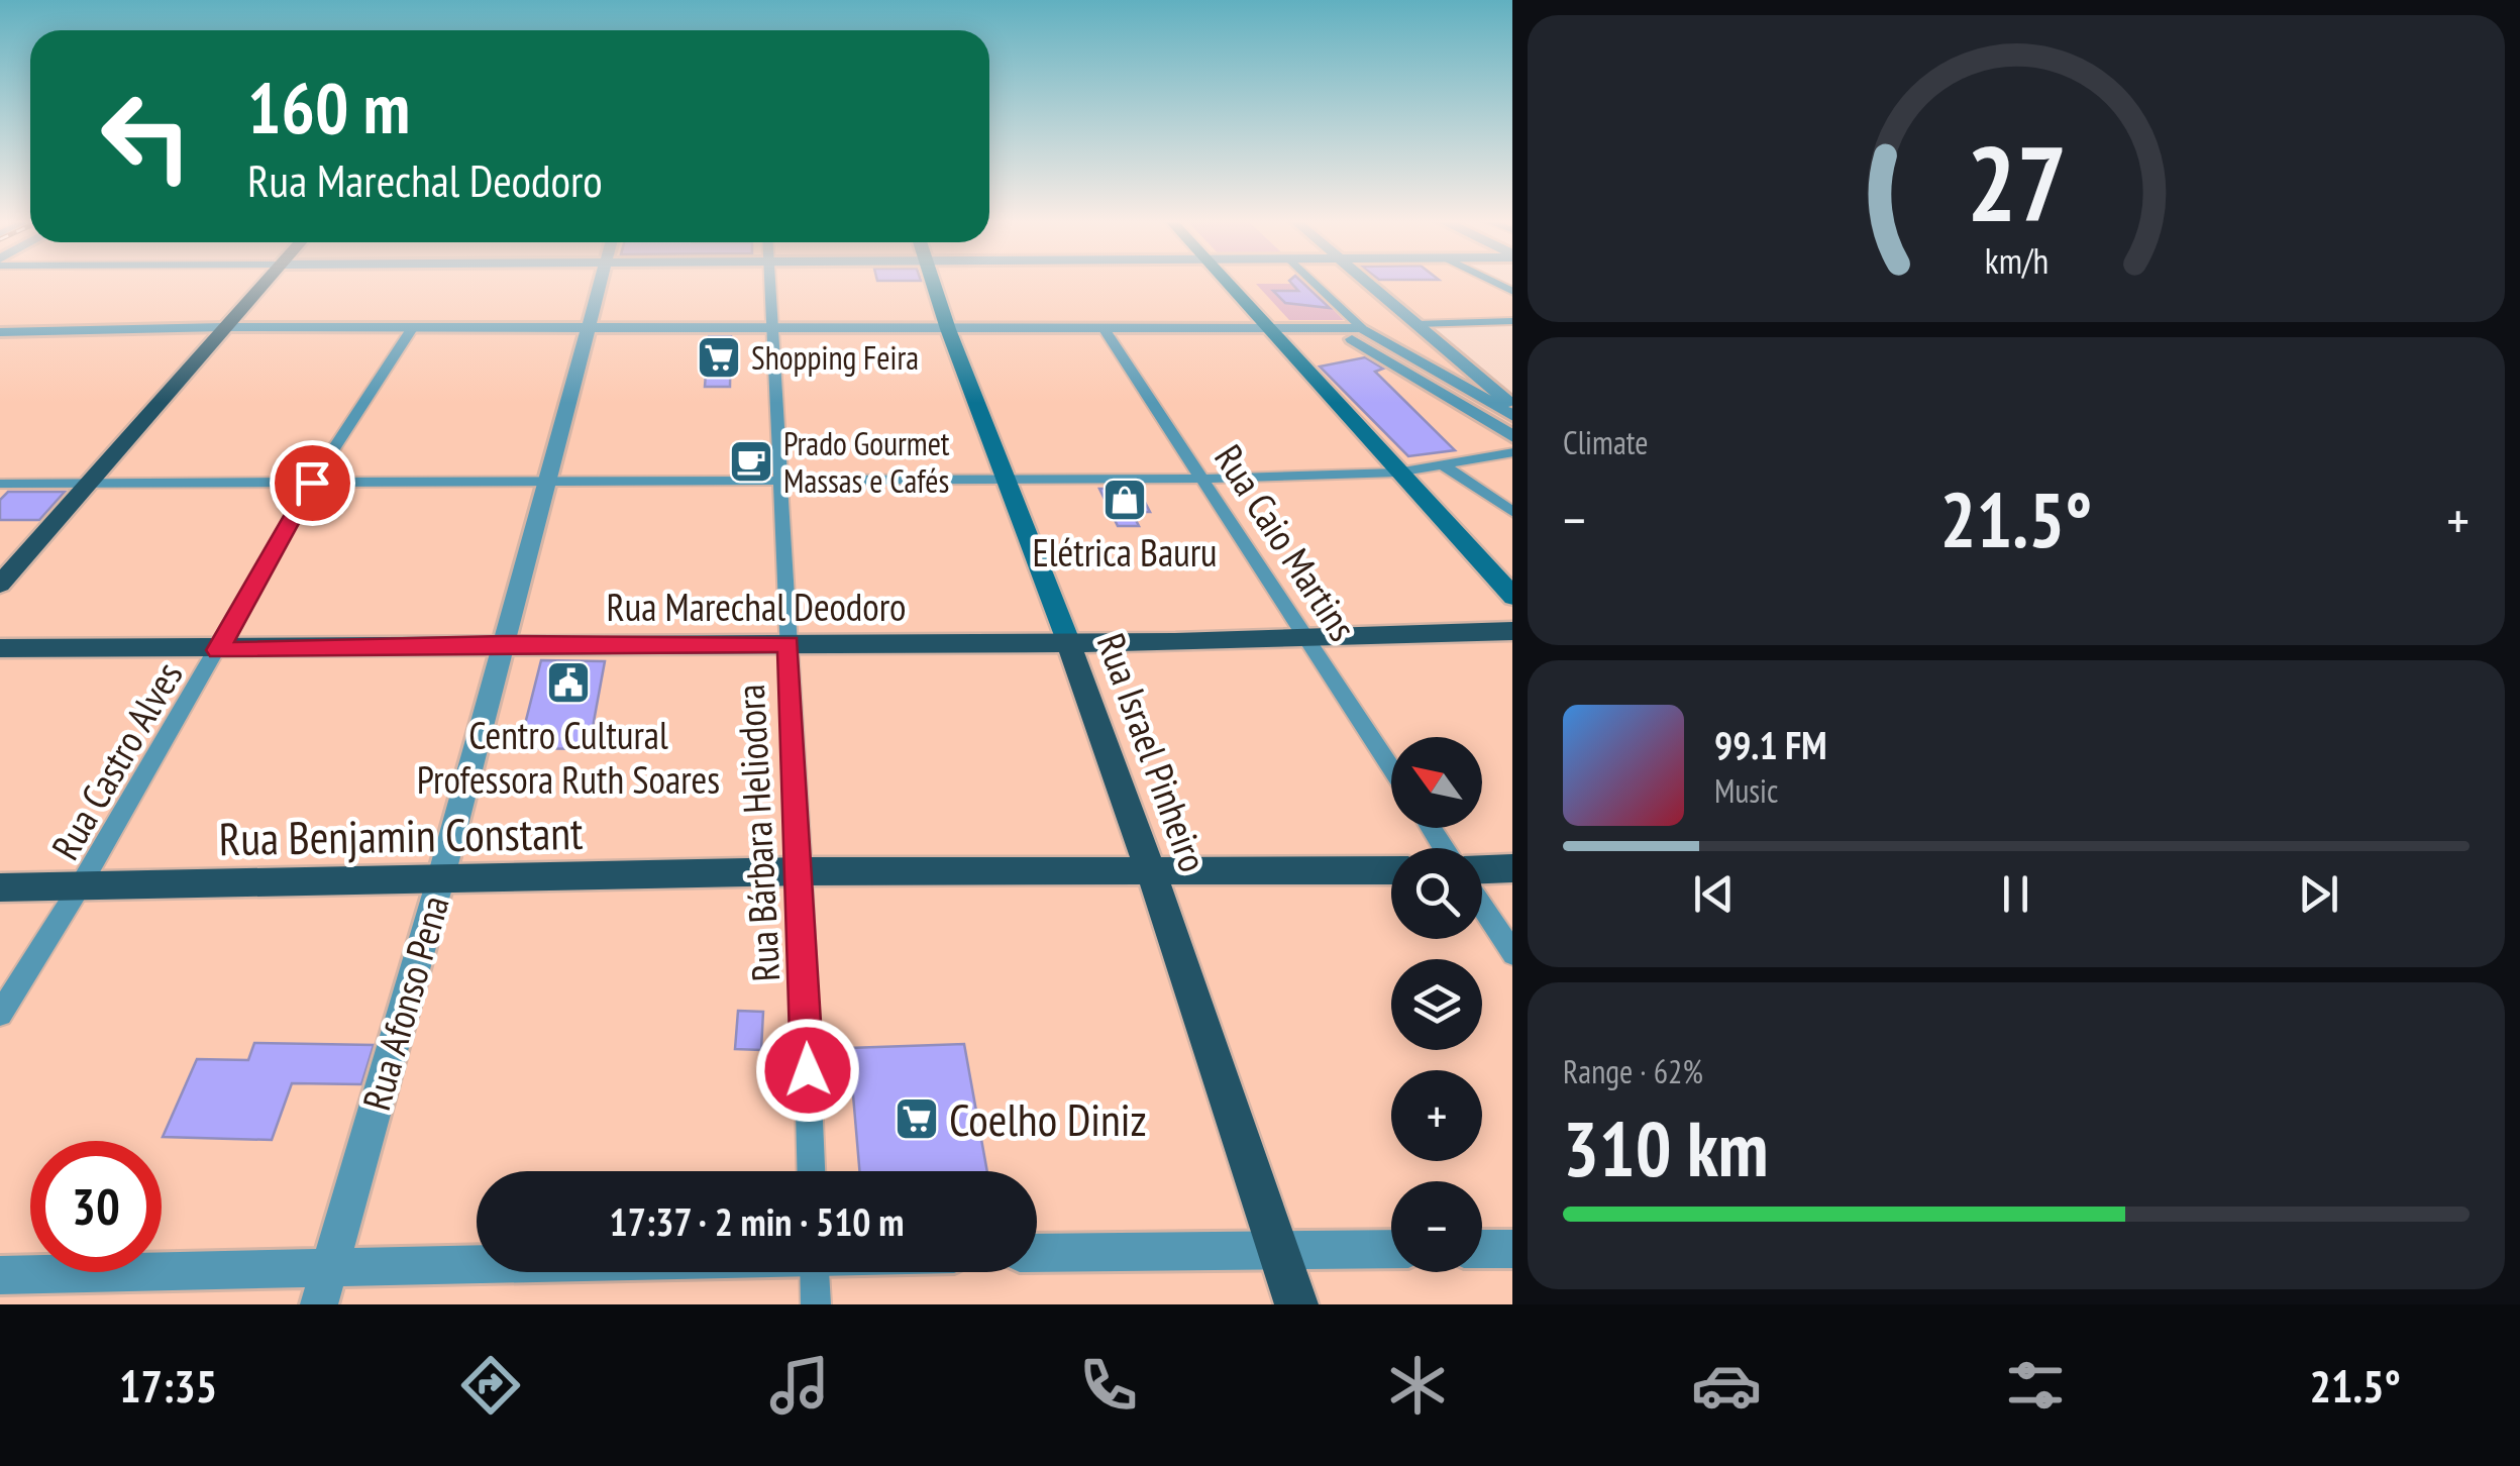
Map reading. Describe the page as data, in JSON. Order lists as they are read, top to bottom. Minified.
{"streets":{"main road":["Rua Marechal Deodoro","Rua Israel Pinheiro","Rua Benjamin Constant"],"street":["Rua Caio Martins","Rua Castro Alves","Rua Bárbara Heliodora","Rua Afonso Pena"]},"crossings":[["Rua Caio Martins","Rua Marechal Deodoro"],["Rua Marechal Deodoro","Rua Israel Pinheiro"],["Rua Marechal Deodoro","Rua Castro Alves"],["Rua Marechal Deodoro","Rua Bárbara Heliodora"],["Rua Marechal Deodoro","Rua Afonso Pena"],["Rua Israel Pinheiro","Rua Benjamin Constant"],["Rua Castro Alves","Rua Benjamin Constant"],["Rua Bárbara Heliodora","Rua Benjamin Constant"],["Rua Benjamin Constant","Rua Afonso Pena"]],"places":{"supermarket":["Shopping Feira","Coelho Diniz"],"cafe":["Prado Gourmet Massas e Cafés"],"shop":["Elétrica Bauru"],"public building":["Centro Cultural Professora Ruth Soares"]},"north":"top left","page":{"turn":["160 m","Rua Marechal Deodoro"],"tile":["Climate",["Range · 62%","310 km"]],"heat":["−","21.5°","+"],"song":["99.1 FM","Music"],"map_buttons":["+","−"],"limit":"30","trip":"17:37 · 2 min · 510 m","tabs":["17:35","21.5°"],"gauge":["27","km/h"]}}
